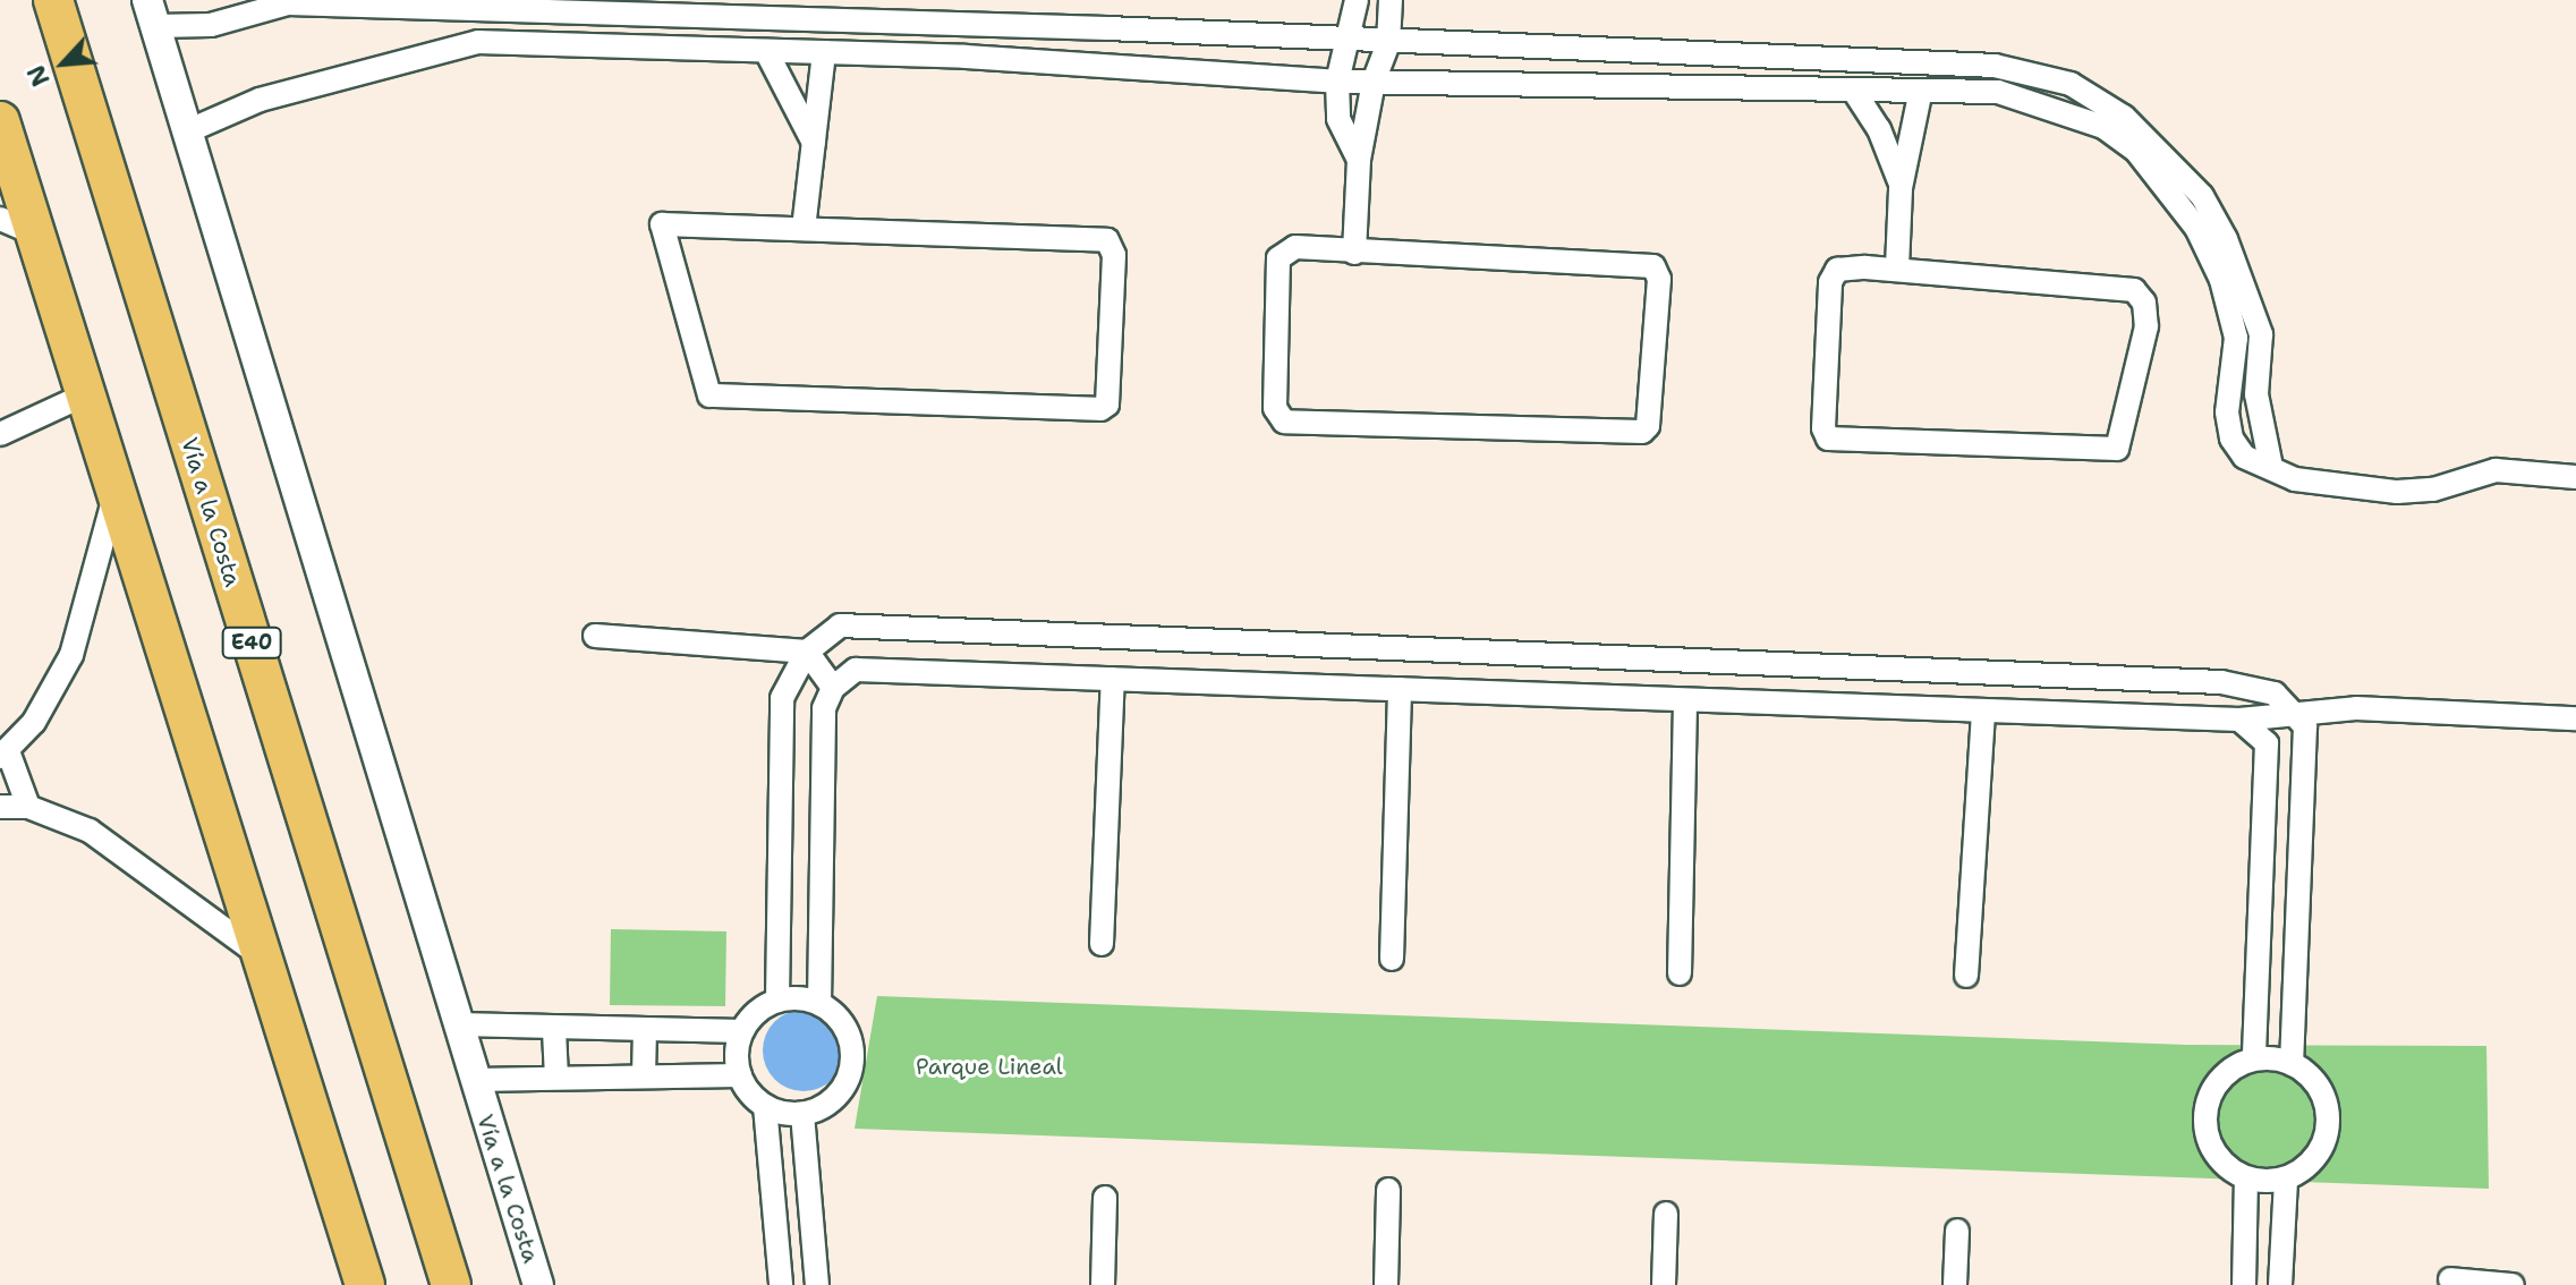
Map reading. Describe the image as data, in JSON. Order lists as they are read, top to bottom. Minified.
{"streets":{"highway":["Vía a la Costa","E40"]},"parks":["Parque Lineal"],"north":"bottom left"}
